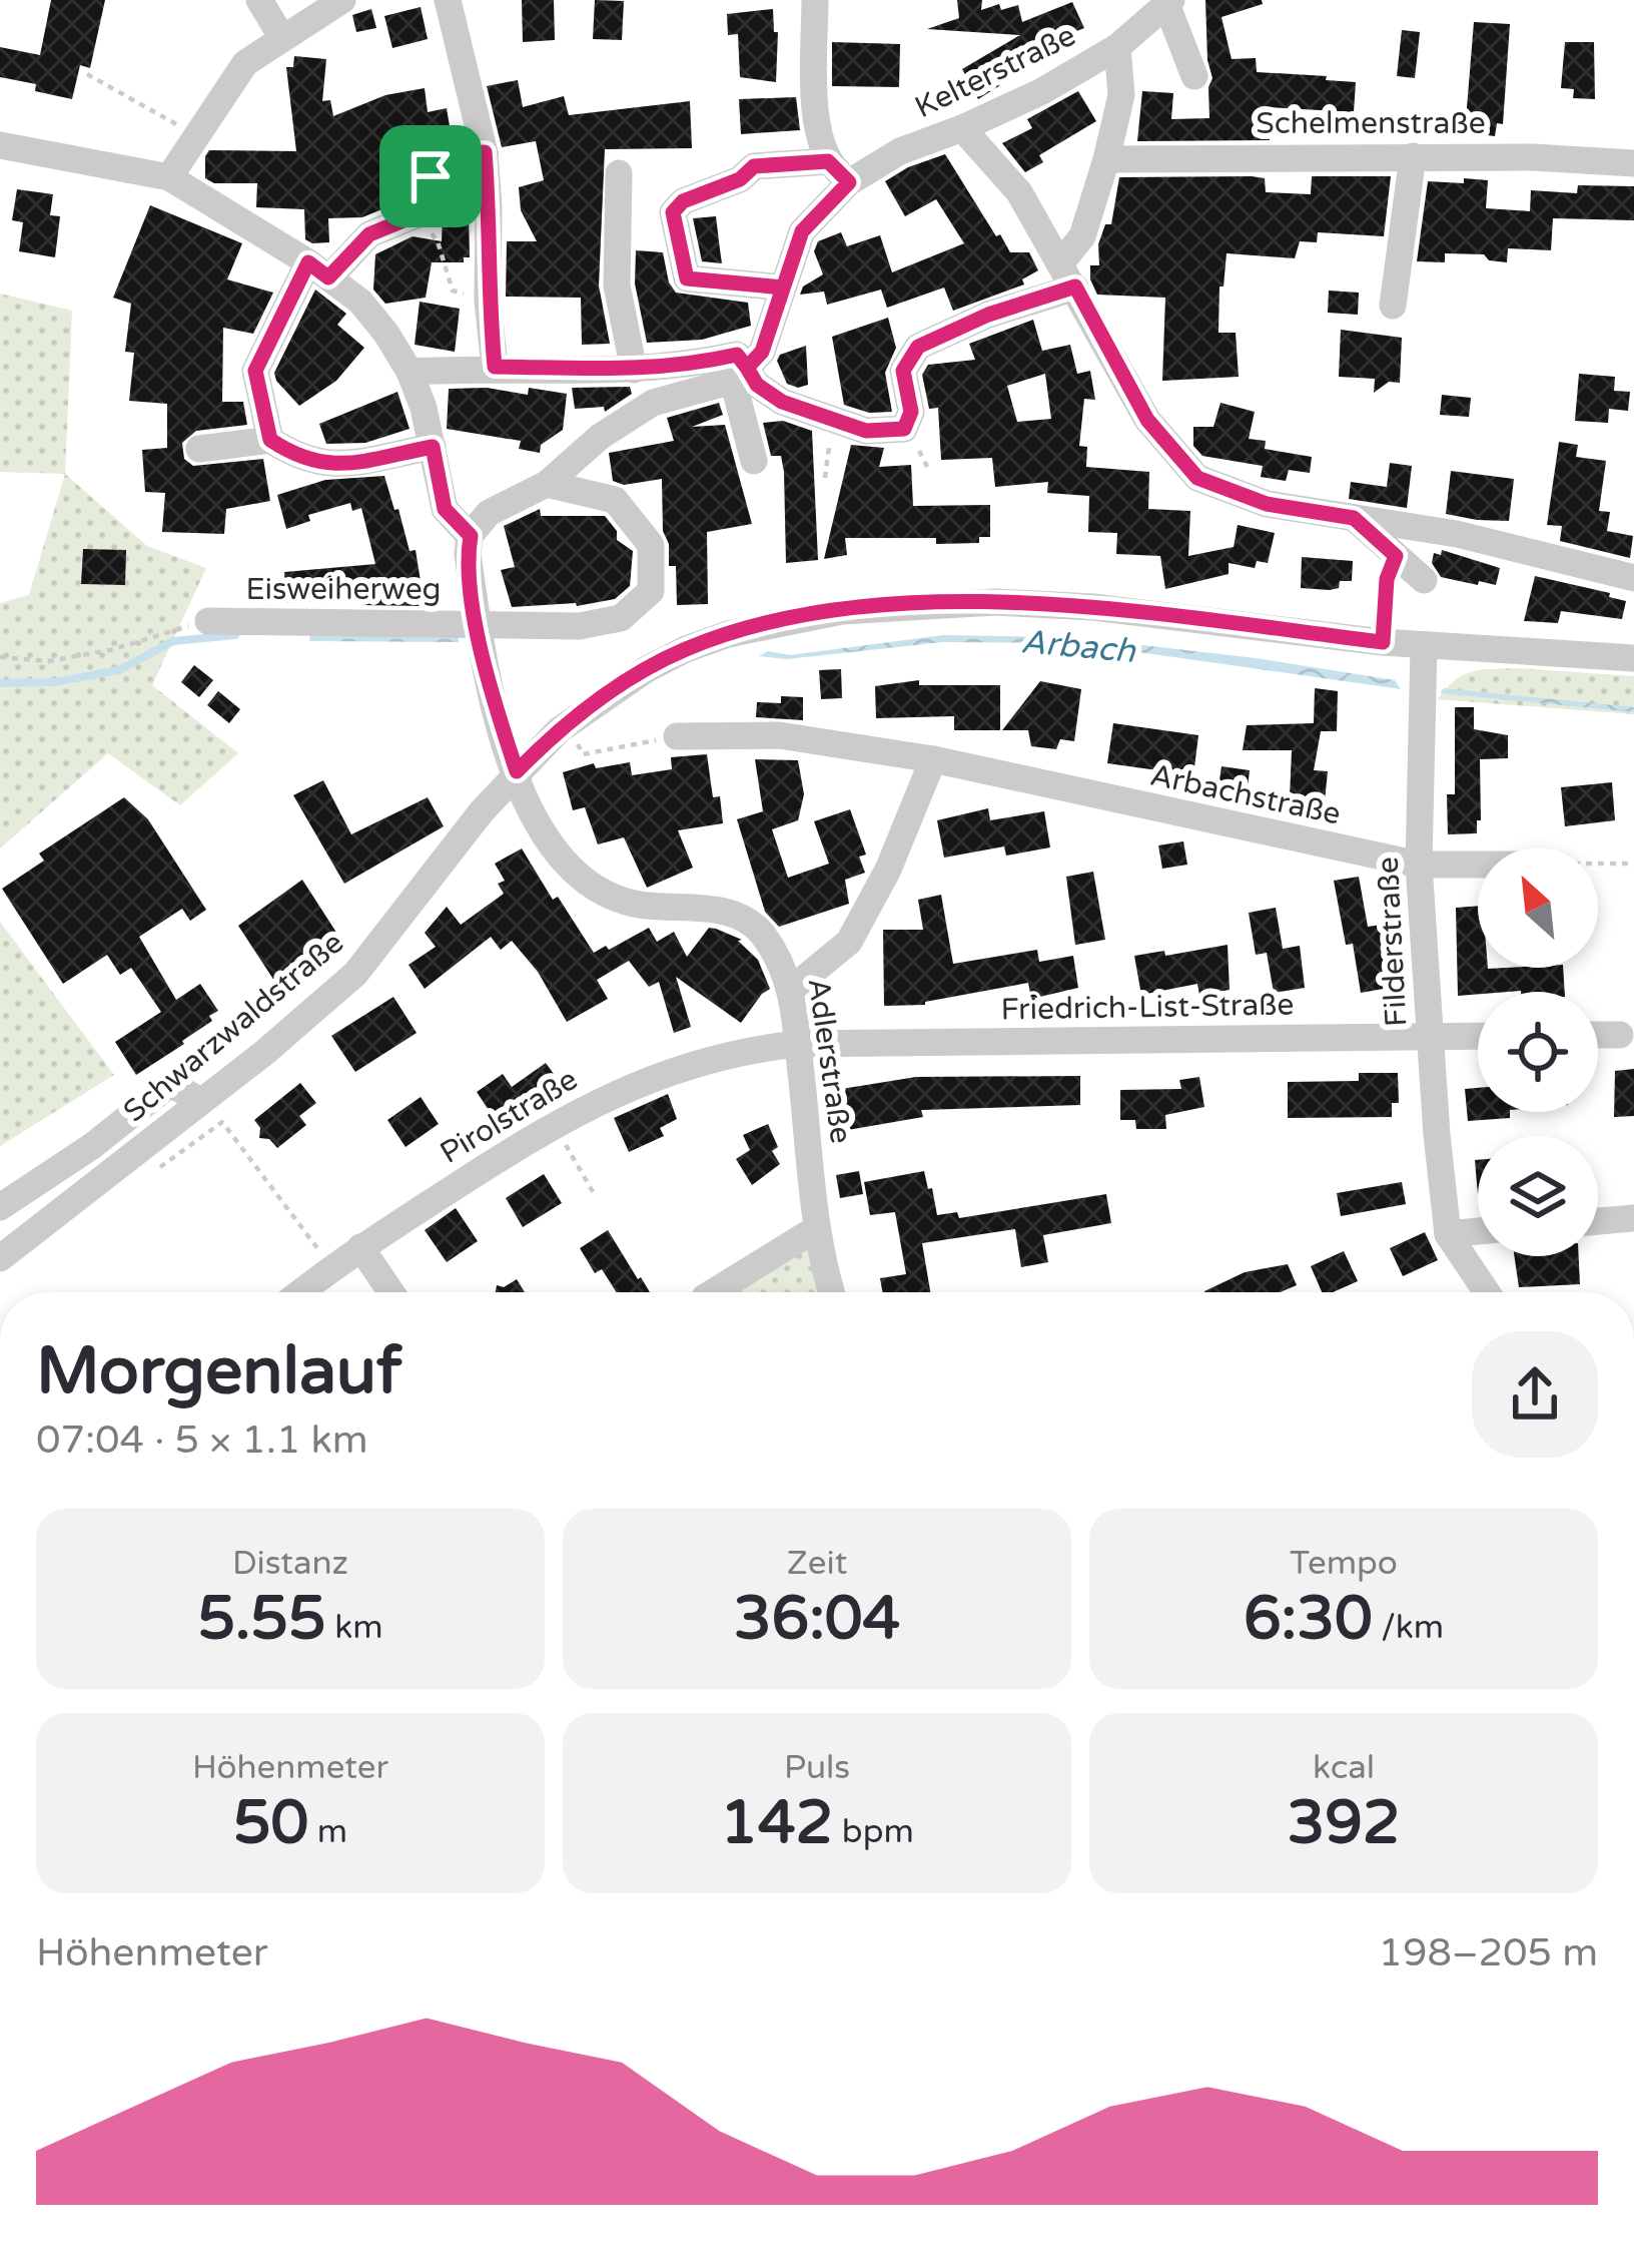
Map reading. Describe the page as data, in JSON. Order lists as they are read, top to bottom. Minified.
{"streets":{"street":["Kelterstraße","Schelmenstraße","Eisweiherweg","Arbachstraße","Filderstraße","Friedrich-List-Straße","Schwarzwaldstraße","Adlerstraße","Pirolstraße"]},"crossings":[["Eisweiherweg","Adlerstraße"],["Arbachstraße","Filderstraße"],["Filderstraße","Friedrich-List-Straße"],["Filderstraße","Schwarzwaldstraße"],["Friedrich-List-Straße","Adlerstraße"],["Friedrich-List-Straße","Pirolstraße"],["Schwarzwaldstraße","Adlerstraße"],["Adlerstraße","Pirolstraße"]],"water":["Arbach"],"north":"top left","page":{"heading":["Morgenlauf","07:04 · 5 × 1.1 km"],"stats":[["Distanz","5.55 km"],["Zeit","36:04"],["Tempo","6:30 /km"],["Höhenmeter","50 m"],["Puls","142 bpm"],["kcal","392"]],"chart":["Höhenmeter","198–205 m"]}}
